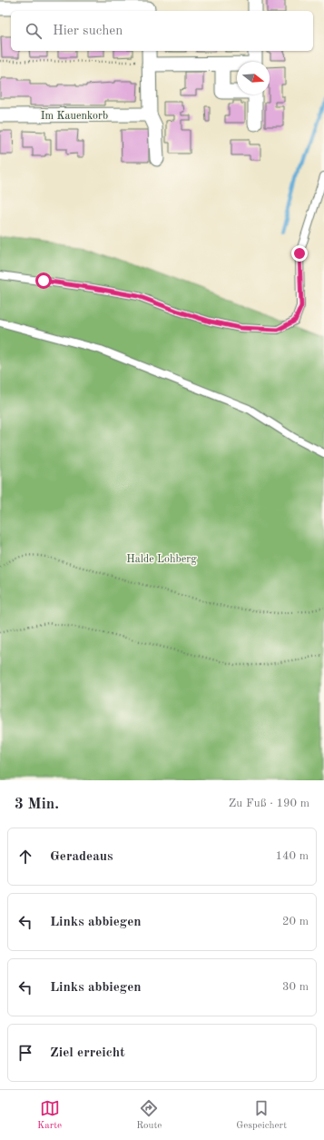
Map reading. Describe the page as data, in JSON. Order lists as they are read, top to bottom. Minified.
{"streets":{"street":["Im Kauenkorb"]},"parks":["Halde Lohberg"],"north":"right","page":{"search":"Hier suchen","heading":["3 Min.","Zu Fuß · 190 m"],"list":[["Geradeaus","140 m"],["Links abbiegen","20 m"],["Links abbiegen","30 m"],"Ziel erreicht"],"nav":["Karte","Route","Gespeichert"]}}
